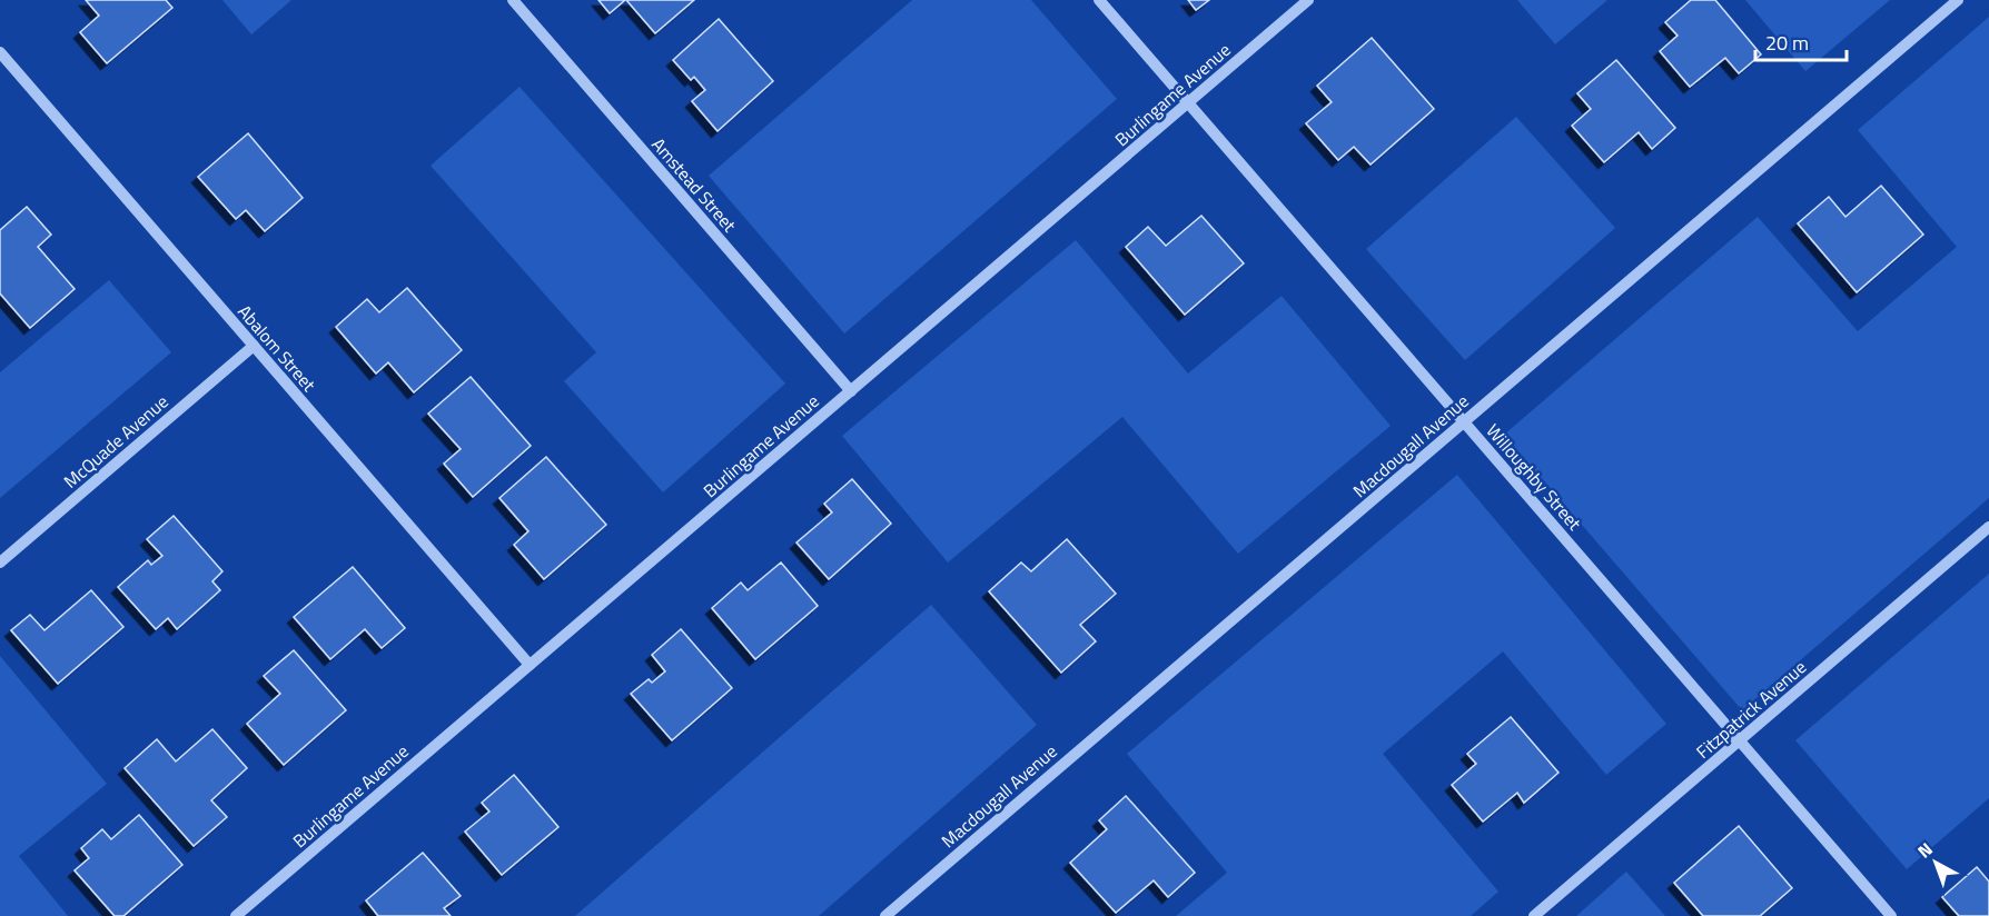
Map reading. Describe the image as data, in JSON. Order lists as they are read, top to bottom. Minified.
{"streets":{"street":["Burlingame Avenue","Amstead Street","Abalom Street","McQuade Avenue","Macdougall Avenue","Willoughby Street","Fitzpatrick Avenue"]},"crossings":[["Burlingame Avenue","Amstead Street"],["Burlingame Avenue","Abalom Street"],["Burlingame Avenue","Willoughby Street"],["Abalom Street","McQuade Avenue"],["Macdougall Avenue","Willoughby Street"],["Willoughby Street","Fitzpatrick Avenue"]],"scale_bar":"20 m","north":"top left"}
